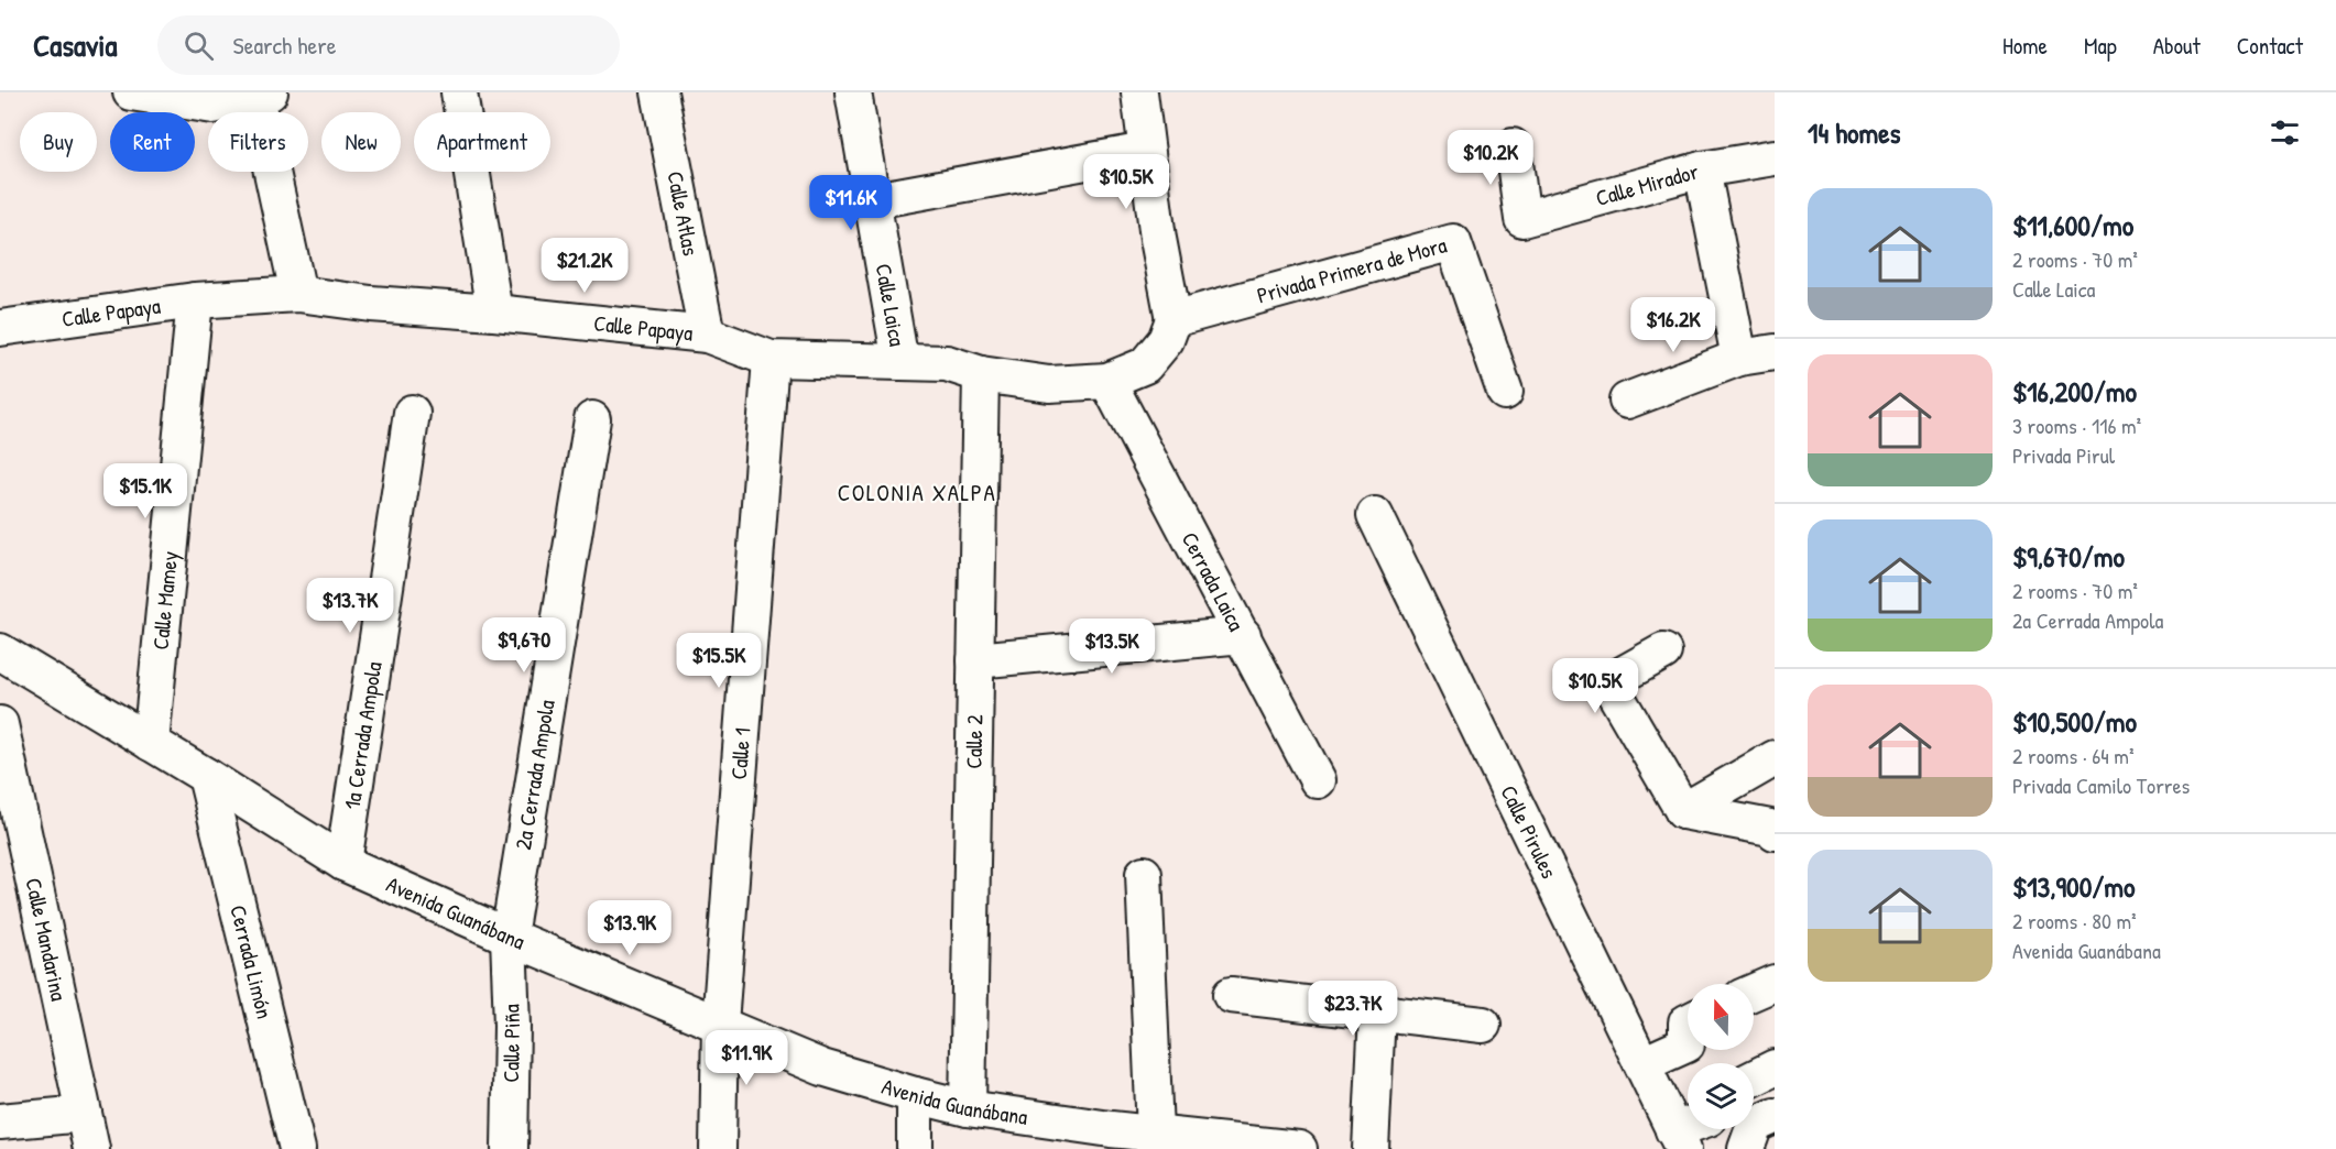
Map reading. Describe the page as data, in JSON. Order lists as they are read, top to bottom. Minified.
{"streets":{"street":["Calle Mirador","Calle Atlas","Privada Primera de Mora","Calle Laica","Calle Papaya","Cerrada Laica","Calle Mamey","1a Cerrada Ampola","Calle 2","Calle 1","2a Cerrada Ampola","Calle Pirules","Avenida Guanábana","Calle Mandarina","Cerrada Limón","Calle Piña"]},"crossings":[["Calle Atlas","Calle Papaya"],["Privada Primera de Mora","Calle Papaya"],["Calle Laica","Calle Papaya"],["Calle Papaya","Cerrada Laica"],["Calle Papaya","Calle Mamey"],["Calle Papaya","Calle 2"],["Calle Papaya","Calle 1"],["Calle Mamey","Avenida Guanábana"],["1a Cerrada Ampola","Avenida Guanábana"],["Calle 2","Avenida Guanábana"],["Calle 1","Avenida Guanábana"],["2a Cerrada Ampola","Avenida Guanábana"],["2a Cerrada Ampola","Calle Piña"],["Avenida Guanábana","Cerrada Limón"],["Avenida Guanábana","Calle Piña"]],"districts":["COLONIA XALPA"],"north":"top","page":{"header":"Casavia","search":"Search here","nav":["Home","Map","About","Contact"],"heading":"14 homes","chip":["Buy","Rent","Filters","New","Apartment"],"price":["$10.2K","$10.5K","$11.6K","$21.2K","$16.2K","$15.1K","$13.7K","$9,670","$13.5K","$15.5K","$10.5K","$13.9K","$23.7K","$11.9K"],"list":[{"name":"$11,600/mo","note":"2 rooms · 70 m² · Calle Laica"},{"name":"$16,200/mo","note":"3 rooms · 116 m² · Privada Pirul"},{"name":"$9,670/mo","note":"2 rooms · 70 m² · 2a Cerrada Ampola"},{"name":"$10,500/mo","note":"2 rooms · 64 m² · Privada Camilo Torres"},{"name":"$13,900/mo","note":"2 rooms · 80 m² · Avenida Guanábana"}]}}
